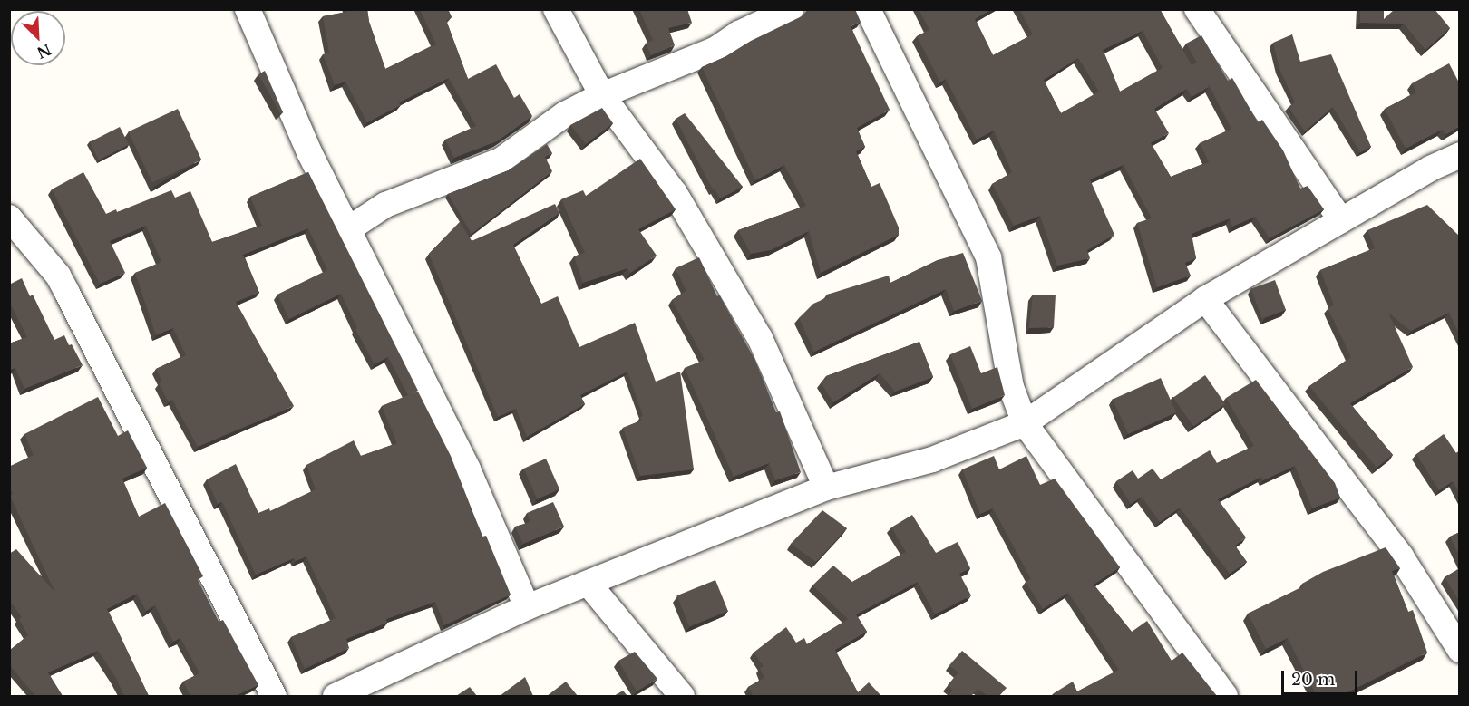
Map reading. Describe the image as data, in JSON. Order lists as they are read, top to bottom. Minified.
{"scale_bar":"20 m","north":"bottom right"}
